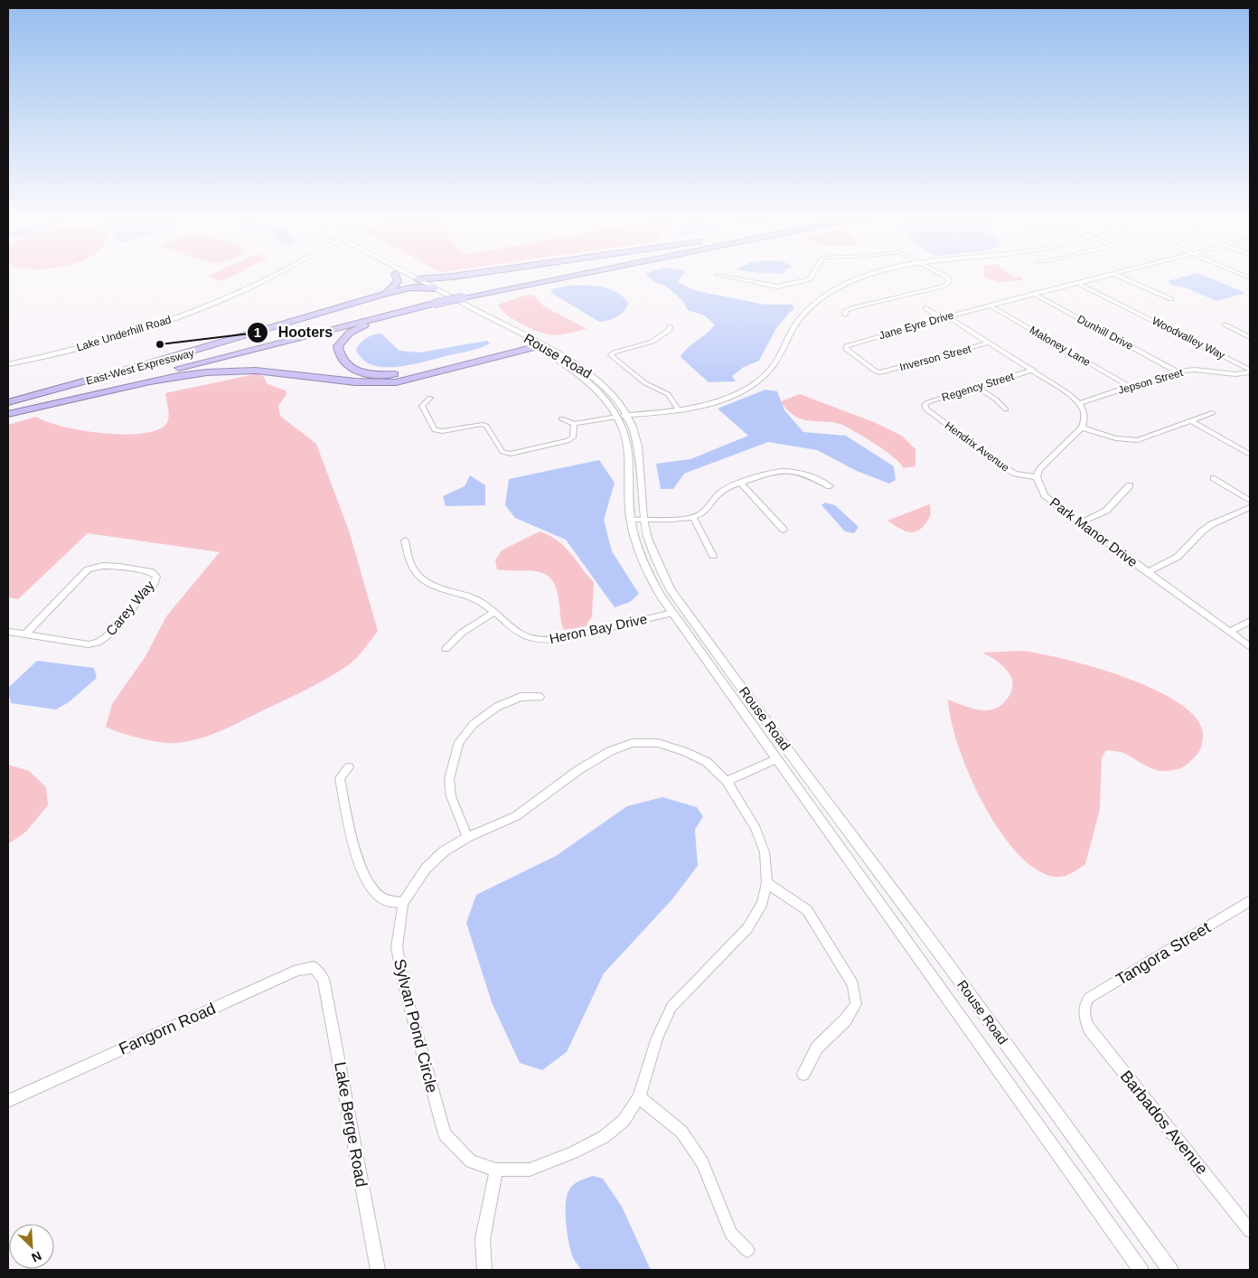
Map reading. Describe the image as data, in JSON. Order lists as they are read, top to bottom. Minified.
{"streets":{"highway":["East-West Expressway"],"street":["Jane Eyre Drive","Dunhill Drive","Lake Underhill Road","Woodvalley Way","Maloney Lane","Rouse Road","Inverson Street","Jepson Street","Regency Street","Hendrix Avenue","Park Manor Drive","Carey Way","Heron Bay Drive","Tangora Street","Sylvan Pond Circle","Fangorn Road","Barbados Avenue","Lake Berge Road"]},"crossings":[["Jane Eyre Drive","Dunhill Drive"],["Jane Eyre Drive","Woodvalley Way"],["Jane Eyre Drive","Maloney Lane"],["Jane Eyre Drive","Inverson Street"],["Dunhill Drive","Jepson Street"],["Woodvalley Way","Jepson Street"],["Maloney Lane","Jepson Street"],["Rouse Road","East-West Expressway"],["Rouse Road","Heron Bay Drive"],["Regency Street","Hendrix Avenue"],["Hendrix Avenue","Park Manor Drive"],["Tangora Street","Barbados Avenue"],["Fangorn Road","Lake Berge Road"]],"places":["Hooters"],"north":"bottom right"}
